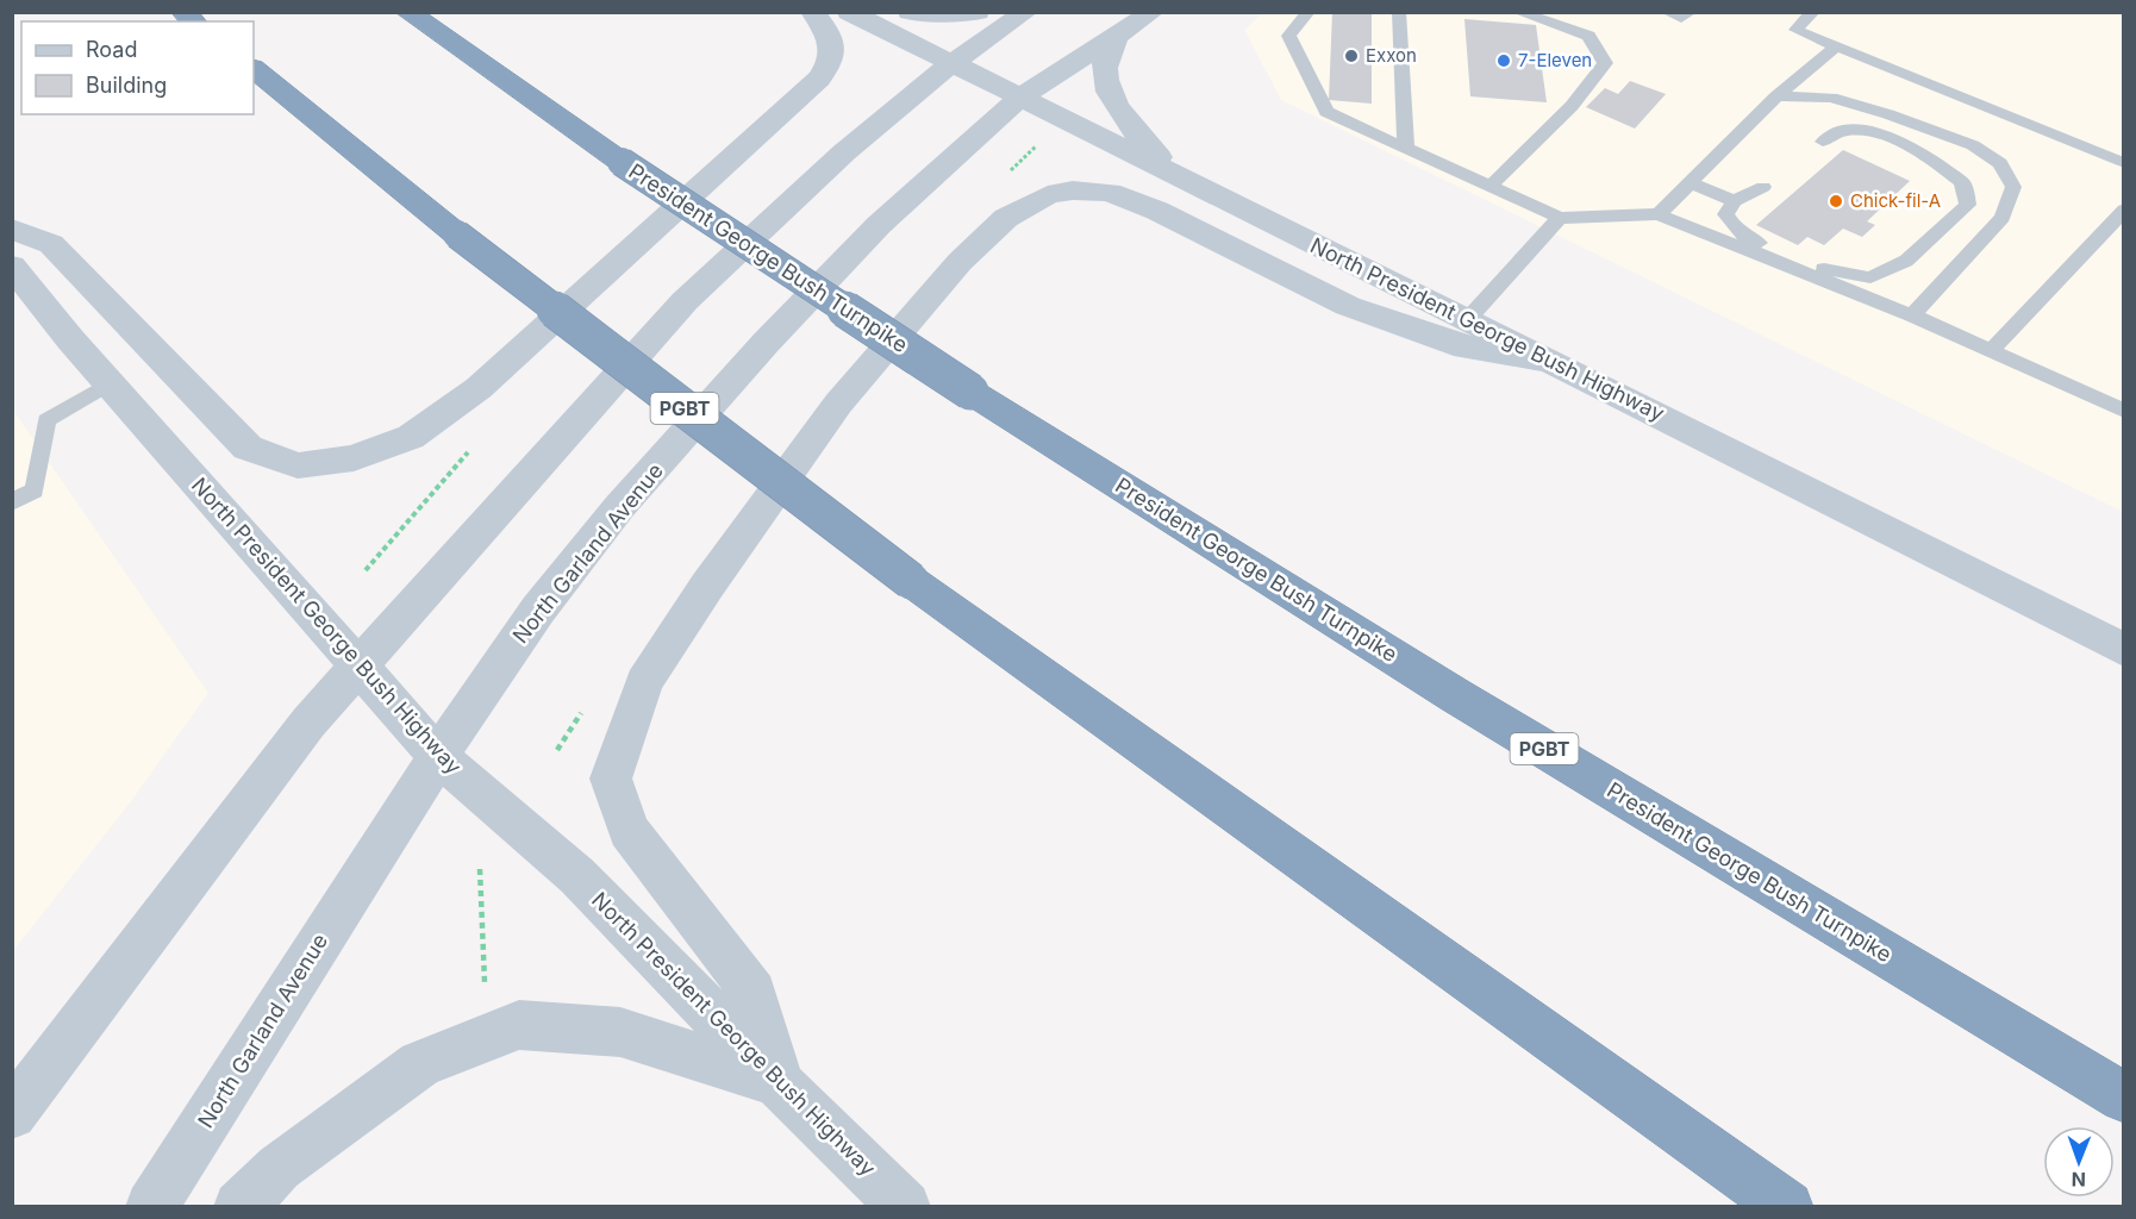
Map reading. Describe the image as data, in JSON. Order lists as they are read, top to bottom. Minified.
{"streets":{"highway":["President George Bush Turnpike","PGBT"],"main road":["North President George Bush Highway","North Garland Avenue"]},"crossings":[["North President George Bush Highway","North Garland Avenue"]],"places":["Exxon","7-Eleven","Chick-fil-A"],"legend":["Road","Building"],"north":"bottom"}
